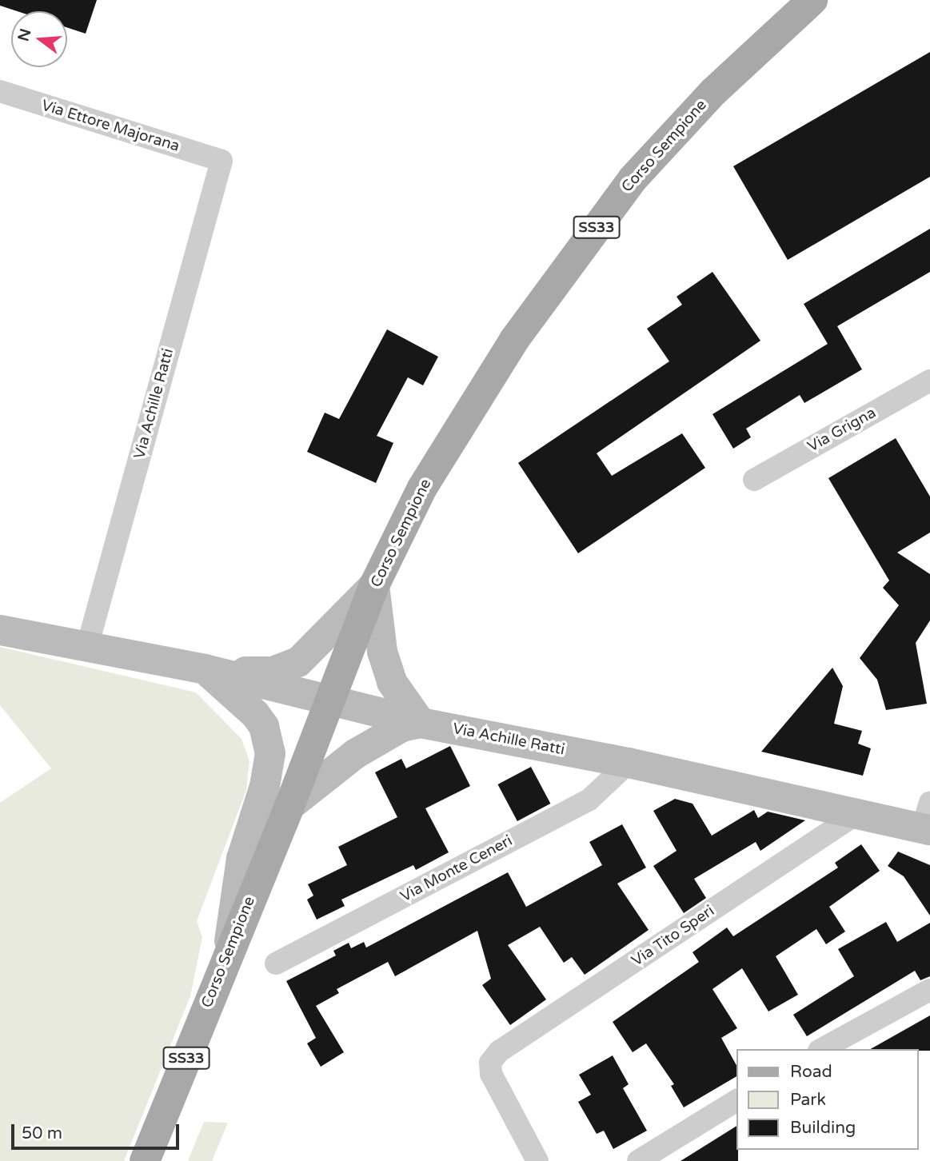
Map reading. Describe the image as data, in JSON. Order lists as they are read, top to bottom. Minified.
{"streets":{"main road":["Corso Sempione","SS33"],"street":["Via Ettore Majorana","Via Achille Ratti","Via Grigna","Via Monte Ceneri","Via Tito Speri"]},"crossings":[["Via Ettore Majorana","Via Achille Ratti"],["Corso Sempione","Via Achille Ratti"],["Via Achille Ratti","Via Monte Ceneri"],["Via Achille Ratti","Via Tito Speri"]],"legend":["Road","Park","Building"],"scale_bar":"50 m","north":"left"}
